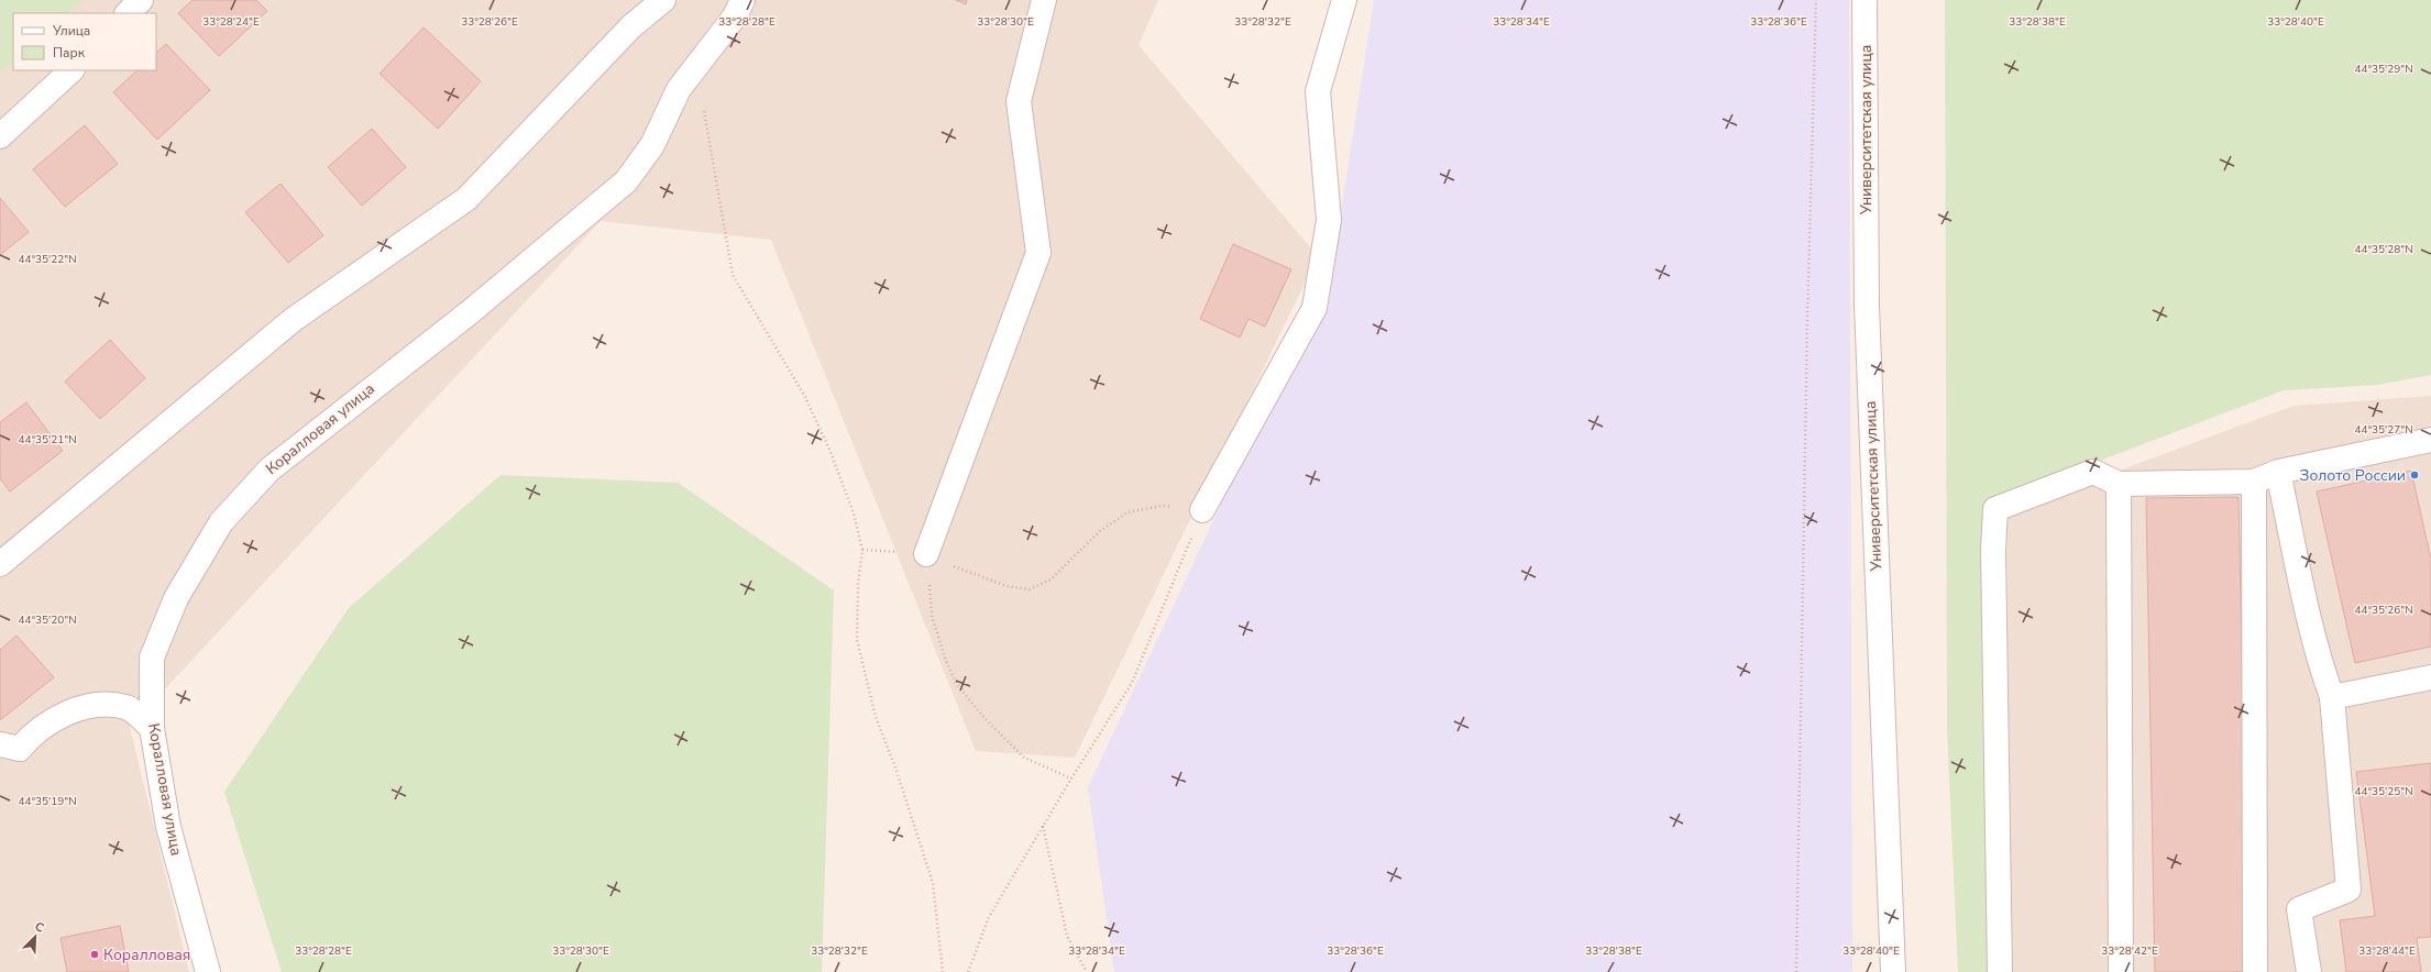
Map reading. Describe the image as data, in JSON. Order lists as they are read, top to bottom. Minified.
{"streets":{"street":["Университетская улица","Коралловая улица"]},"places":["Золото России","Коралловая"],"legend":["Улица","Парк"],"north":"top right","coordinates":["33°28'24\"E","33°28'38\"E","33°28'40\"E","33°28'26\"E","33°28'28\"E","33°28'30\"E","33°28'32\"E","33°28'34\"E","33°28'36\"E","44°35'29\"N","44°35'28\"N","44°35'22\"N","44°35'27\"N","44°35'21\"N","44°35'26\"N","44°35'20\"N","44°35'25\"N","44°35'19\"N","33°28'42\"E","33°28'44\"E"]}
